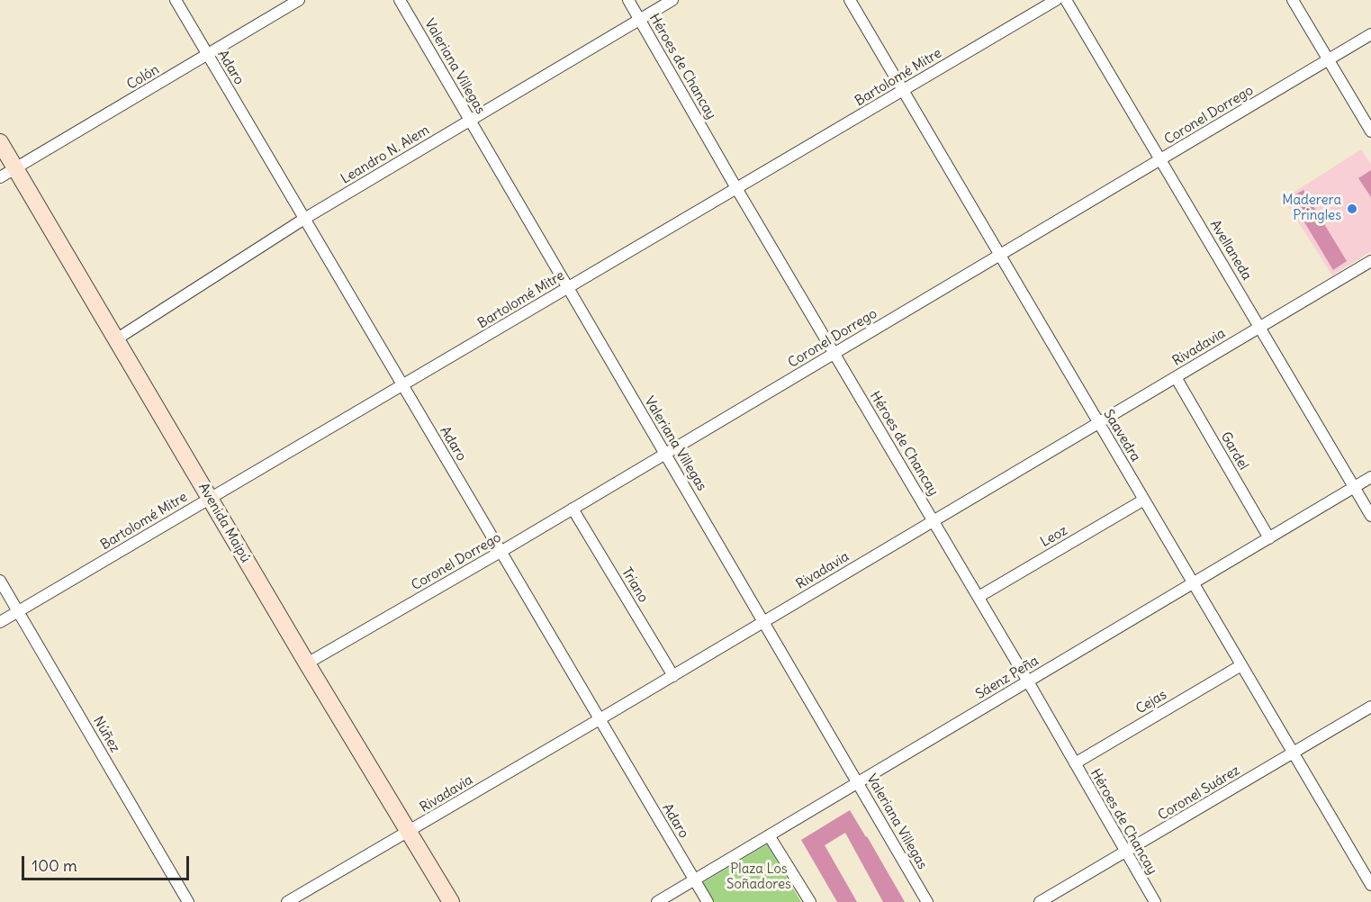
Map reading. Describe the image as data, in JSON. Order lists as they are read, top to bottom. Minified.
{"streets":{"main road":["Avenida Maipú"],"street":["Valeriana Villegas","Héroes de Chancay","Adaro","Colón","Bartolomé Mitre","Coronel Dorrego","Leandro N. Alem","Avellaneda","Rivadavia","Saavedra","Gardel","Leoz","Triano","Sáenz Peña","Cejas","Núñez","Coronel Suárez"]},"crossings":[["Valeriana Villegas","Bartolomé Mitre"],["Valeriana Villegas","Coronel Dorrego"],["Valeriana Villegas","Leandro N. Alem"],["Valeriana Villegas","Rivadavia"],["Valeriana Villegas","Sáenz Peña"],["Héroes de Chancay","Bartolomé Mitre"],["Héroes de Chancay","Coronel Dorrego"],["Héroes de Chancay","Leandro N. Alem"],["Héroes de Chancay","Rivadavia"],["Héroes de Chancay","Leoz"],["Héroes de Chancay","Sáenz Peña"],["Héroes de Chancay","Cejas"],["Héroes de Chancay","Coronel Suárez"],["Adaro","Colón"],["Adaro","Bartolomé Mitre"],["Adaro","Coronel Dorrego"],["Adaro","Leandro N. Alem"],["Adaro","Rivadavia"],["Adaro","Sáenz Peña"],["Colón","Avenida Maipú"],["Bartolomé Mitre","Saavedra"],["Bartolomé Mitre","Avenida Maipú"],["Bartolomé Mitre","Núñez"],["Coronel Dorrego","Avellaneda"],["Coronel Dorrego","Saavedra"],["Coronel Dorrego","Avenida Maipú"],["Coronel Dorrego","Triano"],["Leandro N. Alem","Avenida Maipú"],["Avellaneda","Rivadavia"],["Avellaneda","Sáenz Peña"],["Rivadavia","Saavedra"],["Rivadavia","Gardel"],["Rivadavia","Avenida Maipú"],["Rivadavia","Triano"],["Saavedra","Leoz"],["Saavedra","Sáenz Peña"],["Saavedra","Cejas"],["Saavedra","Coronel Suárez"],["Gardel","Sáenz Peña"]],"parks":["Plaza Los Soñadores"],"places":["Maderera Pringles"],"scale_bar":"100 m"}
